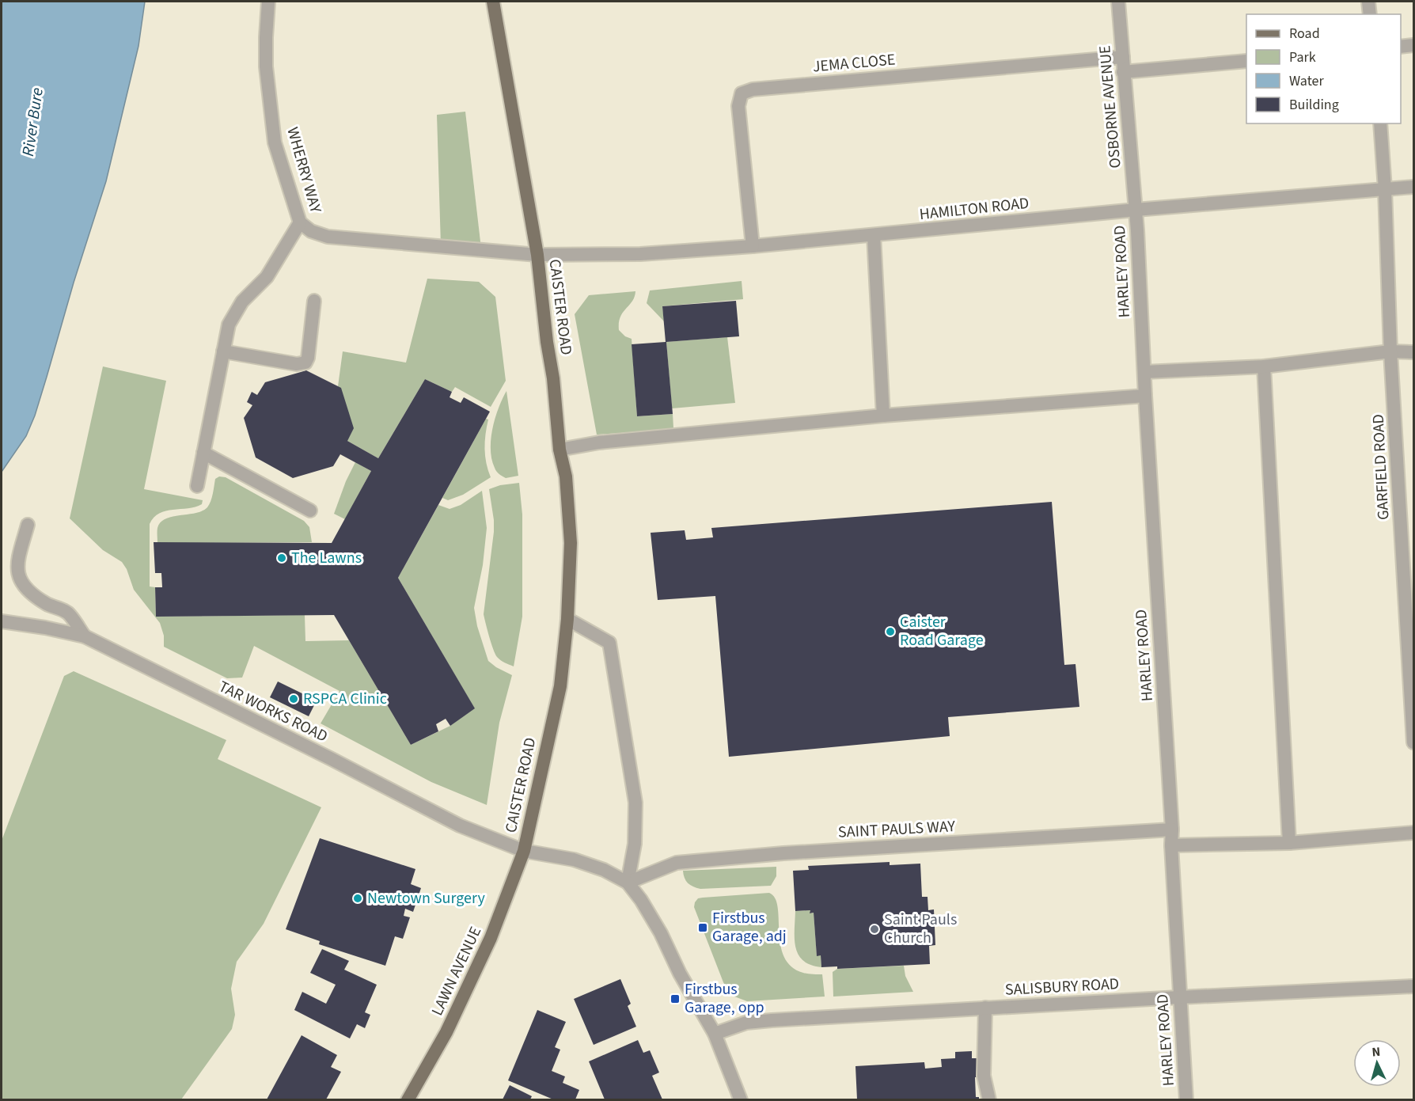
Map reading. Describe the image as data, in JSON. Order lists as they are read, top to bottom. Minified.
{"streets":{"main road":["CAISTER ROAD","LAWN AVENUE"],"street":["JEMA CLOSE","OSBORNE AVENUE","WHERRY WAY","HAMILTON ROAD","HARLEY ROAD","GARFIELD ROAD","TAR WORKS ROAD","SAINT PAULS WAY","SALISBURY ROAD"]},"crossings":[["JEMA CLOSE","OSBORNE AVENUE"],["JEMA CLOSE","HAMILTON ROAD"],["OSBORNE AVENUE","HAMILTON ROAD"],["OSBORNE AVENUE","HARLEY ROAD"],["WHERRY WAY","HAMILTON ROAD"],["WHERRY WAY","CAISTER ROAD"],["HAMILTON ROAD","HARLEY ROAD"],["HAMILTON ROAD","CAISTER ROAD"],["HAMILTON ROAD","GARFIELD ROAD"],["HARLEY ROAD","SAINT PAULS WAY"],["HARLEY ROAD","SALISBURY ROAD"],["CAISTER ROAD","TAR WORKS ROAD"],["CAISTER ROAD","SAINT PAULS WAY"],["CAISTER ROAD","LAWN AVENUE"],["CAISTER ROAD","SALISBURY ROAD"],["TAR WORKS ROAD","LAWN AVENUE"]],"water":["River Bure"],"places":{"other":["The Lawns","Caister Road Garage","RSPCA Clinic","Newtown Surgery","Saint Pauls Church"],"transit":["Firstbus Garage, adj","Firstbus Garage, opp"]},"legend":["Road","Park","Water","Building"],"north":"top"}
